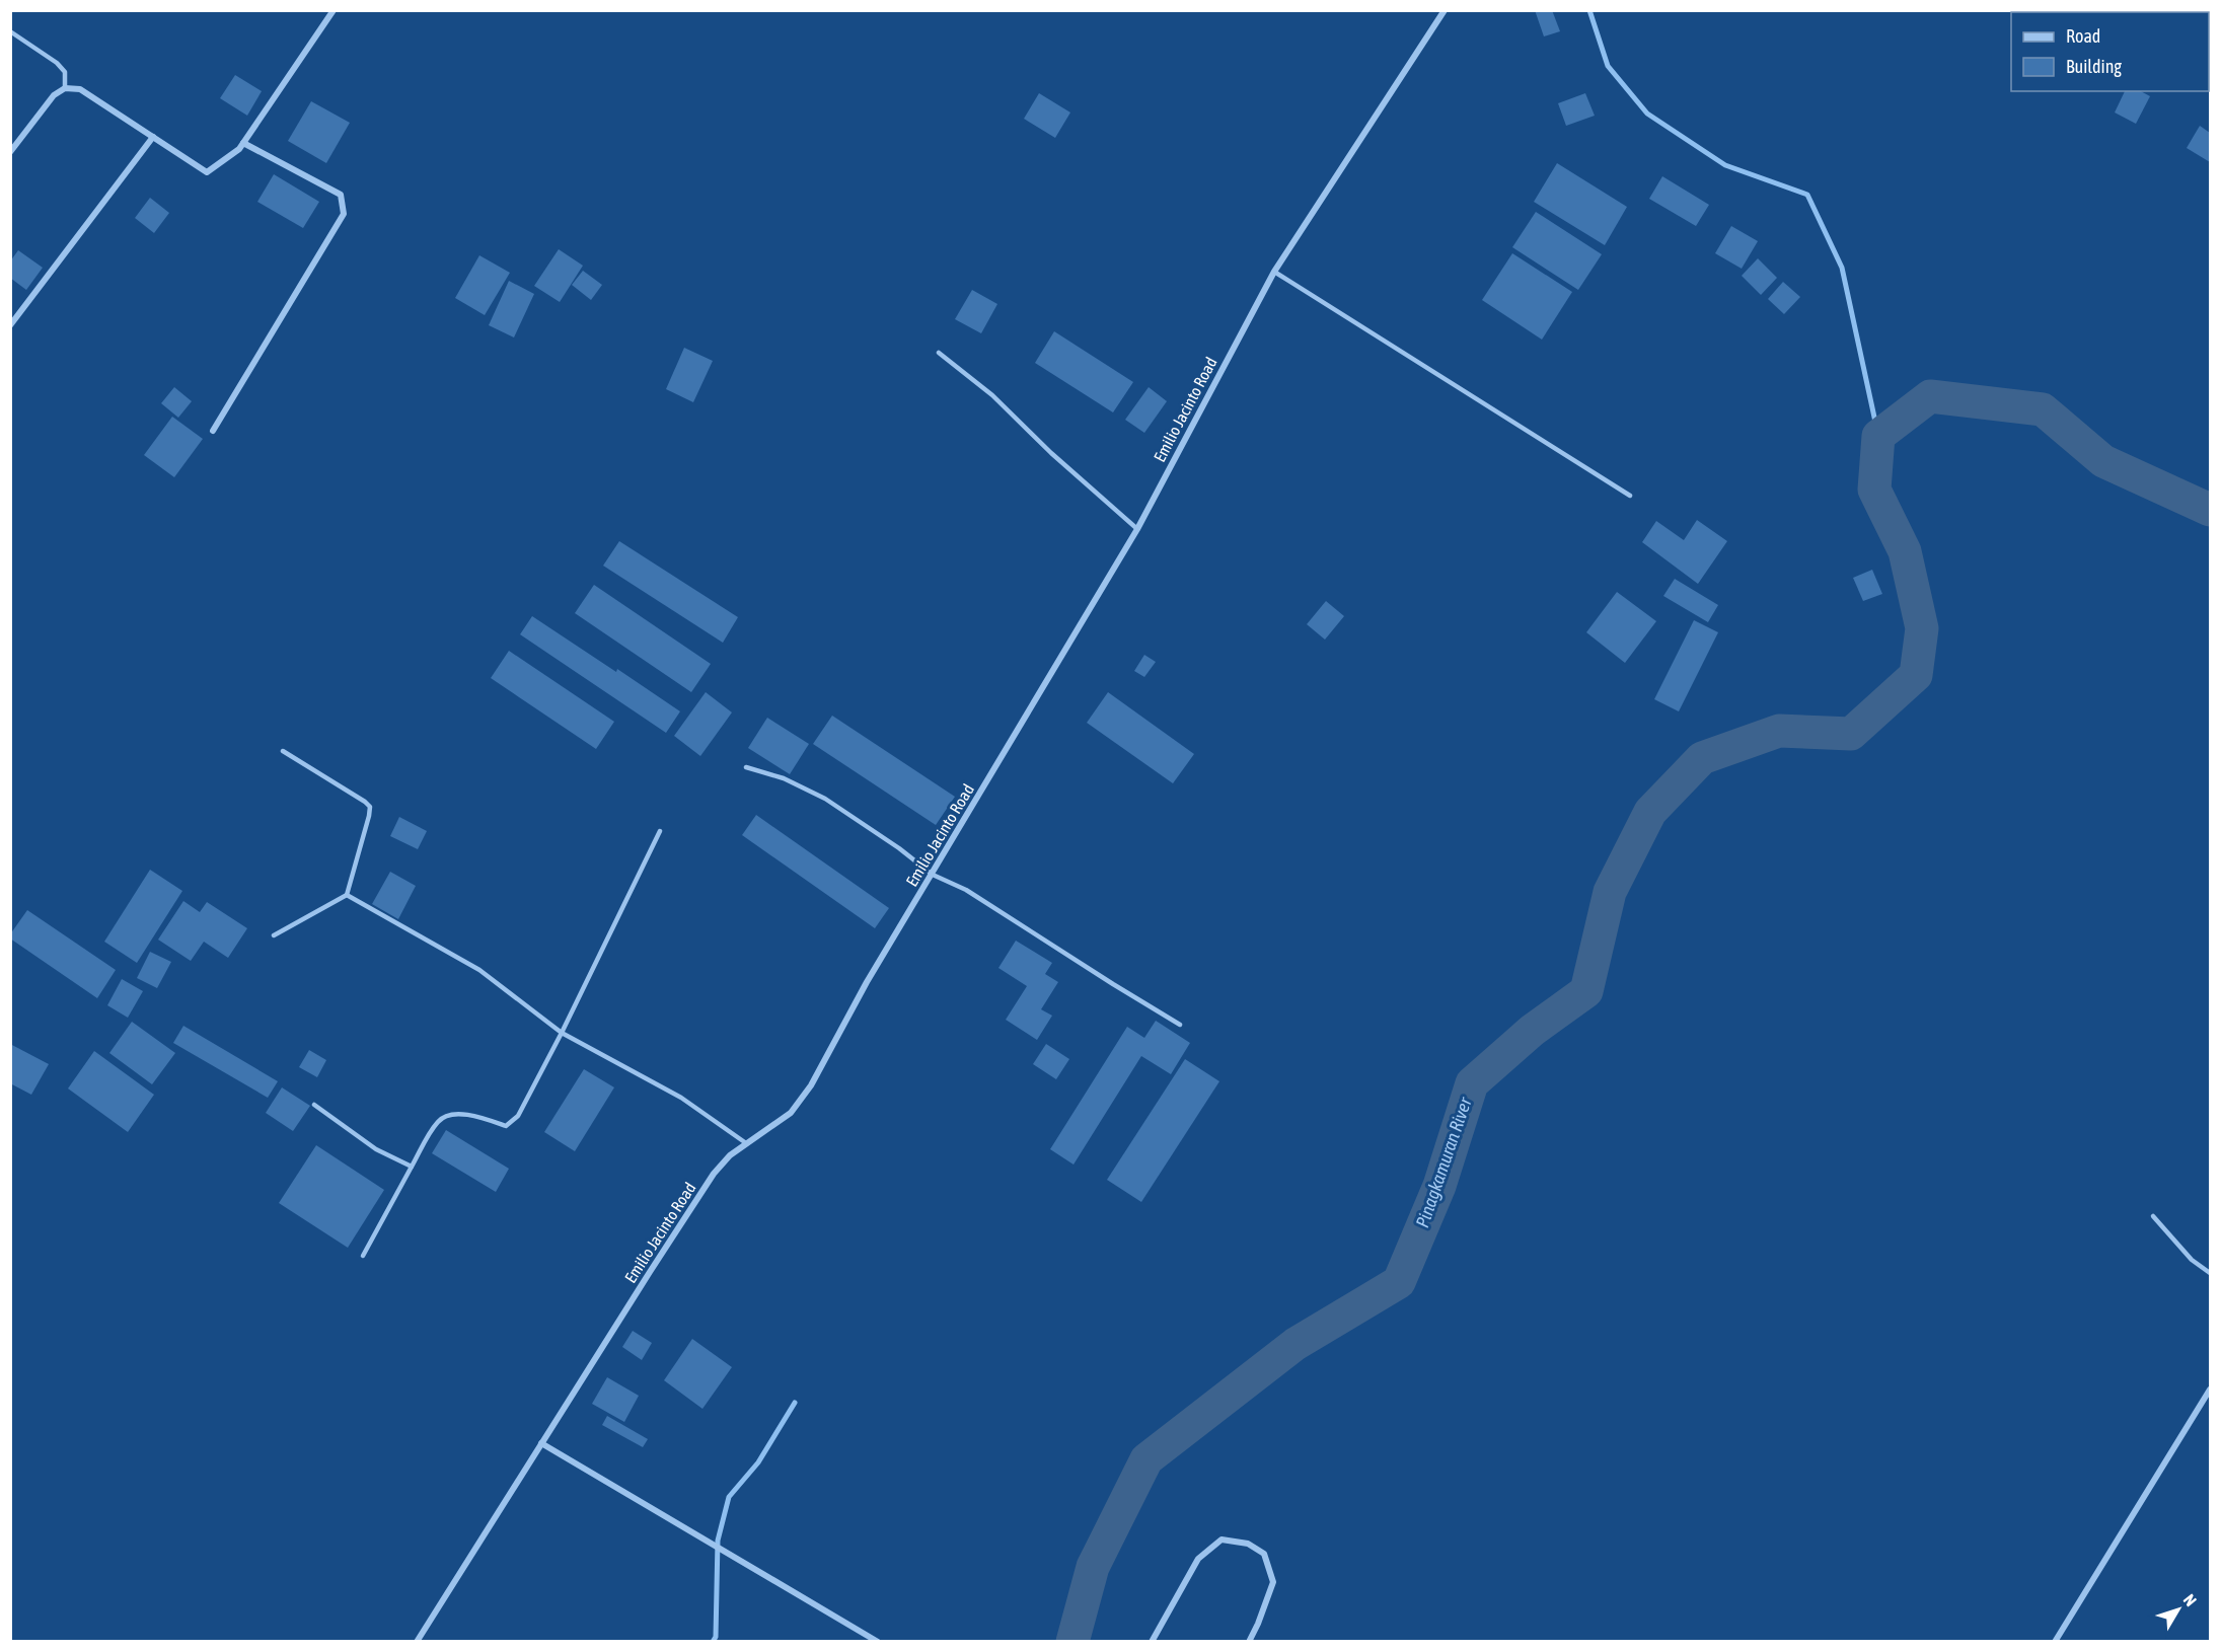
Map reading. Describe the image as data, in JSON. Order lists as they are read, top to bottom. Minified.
{"streets":{"street":["Emilio Jacinto Road"]},"water":["Pinagkamuran River"],"legend":["Road","Building"],"north":"top right"}
